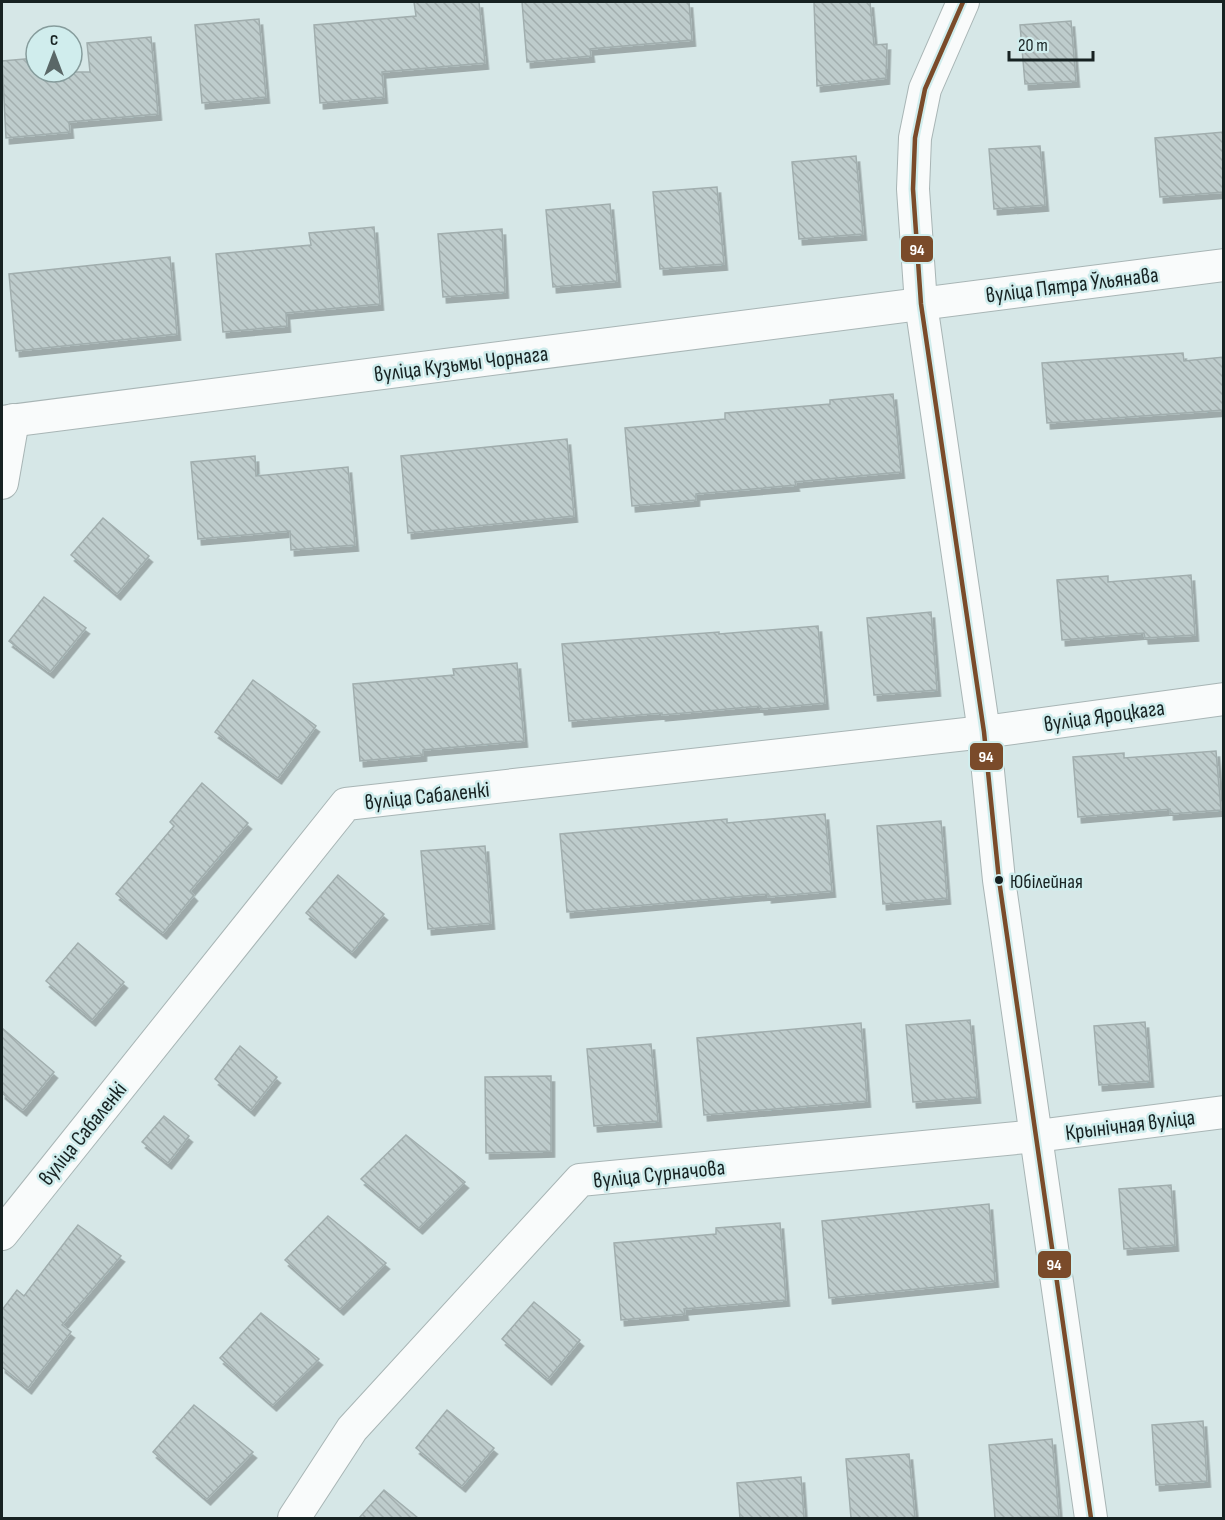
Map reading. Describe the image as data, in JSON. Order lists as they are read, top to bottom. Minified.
{"streets":{"street":["вуліца Пятра Ўльянава","вуліца Кузьмы Чорнага","вуліца Яроцкага","вуліца Сабаленкі","Крынічная вуліца","вуліца Сурначова"]},"crossings":[["вуліца Пятра Ўльянава","вуліца Кузьмы Чорнага"],["вуліца Яроцкага","вуліца Сабаленкі"],["Крынічная вуліца","вуліца Сурначова"]],"places":["Юбілейная"],"lines":["transit line 94"],"scale_bar":"20 m","north":"top"}
